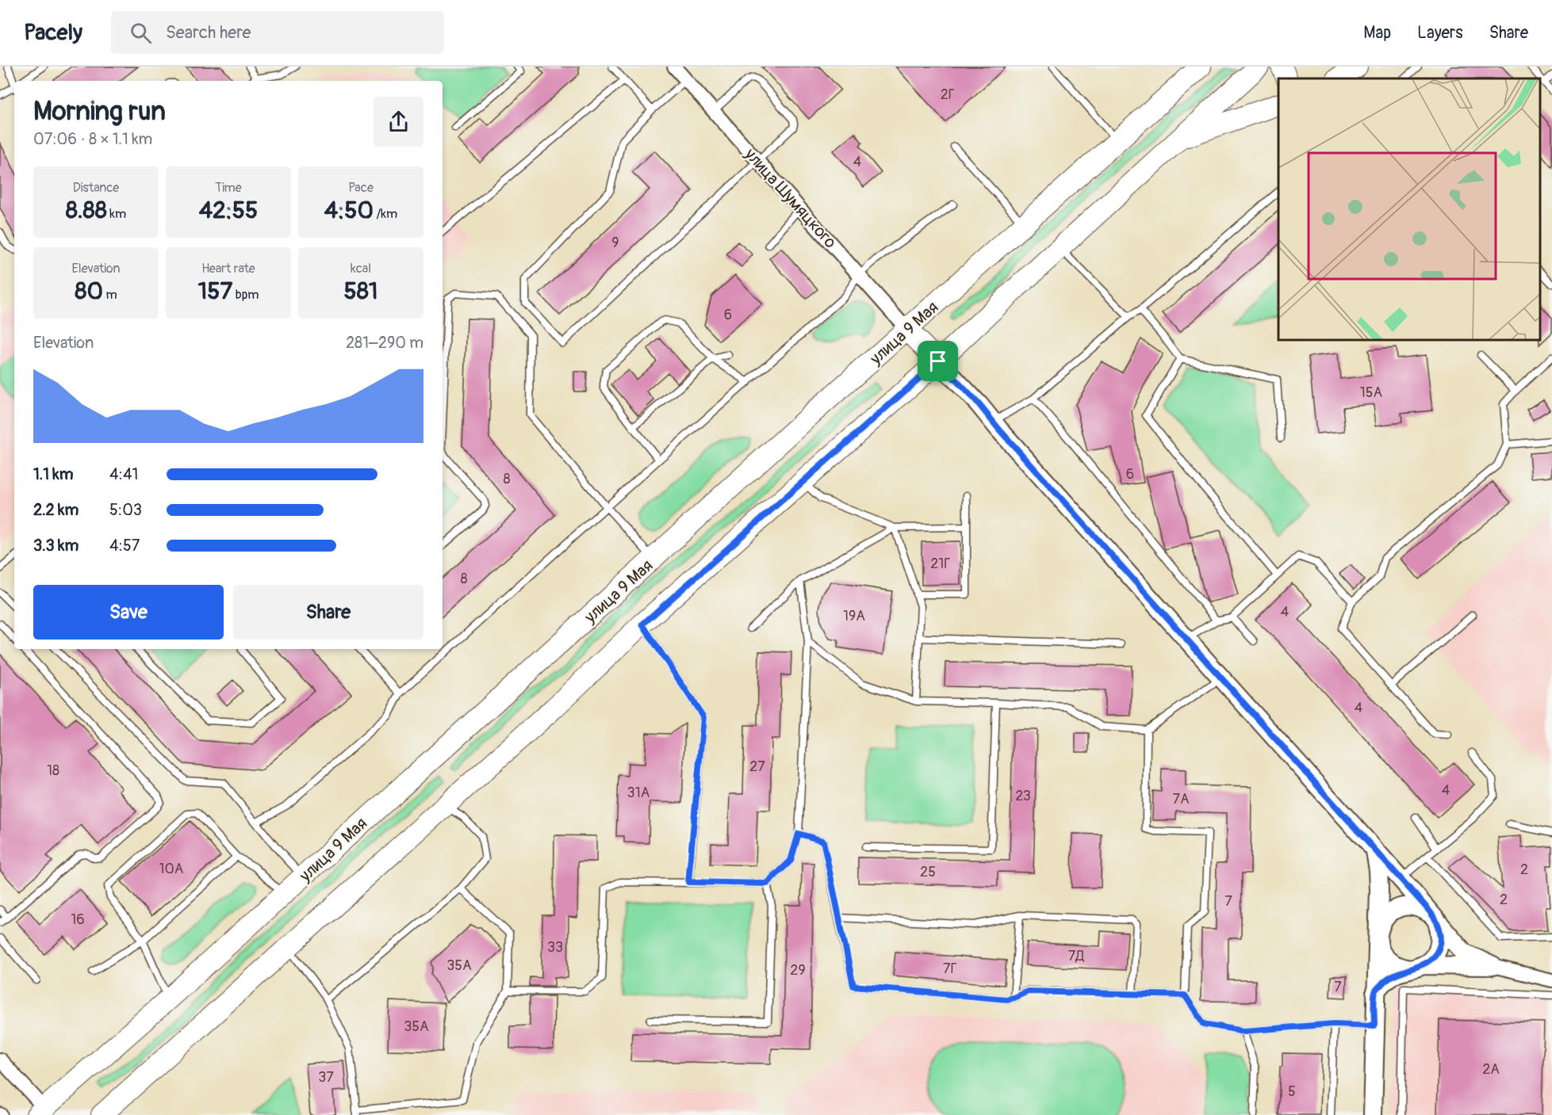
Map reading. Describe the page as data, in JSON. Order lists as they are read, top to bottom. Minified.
{"streets":{"main road":["улица 9 Мая"],"street":["улица Шумяцкого"]},"crossings":[["улица Шумяцкого","улица 9 Мая"]],"house_numbers":["2Г","4","9","6","15А","6","8","21Г","8","4","19А","4","27","18","4","31А","23","7А","10А","2","25","2","7","16","33","7Д","35А","7Г","29","7","35А","2А","37","5"],"page":{"header":"Pacely","search":"Search here","nav":["Map","Layers","Share"],"heading":["Morning run","07:06 · 8 × 1.1 km"],"stats":[["Distance","8.88 km"],["Time","42:55"],["Pace","4:50 /km"],["Elevation","80 m"],["Heart rate","157 bpm"],["kcal","581"]],"chart":["Elevation","281–290 m"],"list":[{"name":"1.1 km","note":"4:41"},{"name":"2.2 km","note":"5:03"},{"name":"3.3 km","note":"4:57"}],"buttons":["Save","Share"]}}
